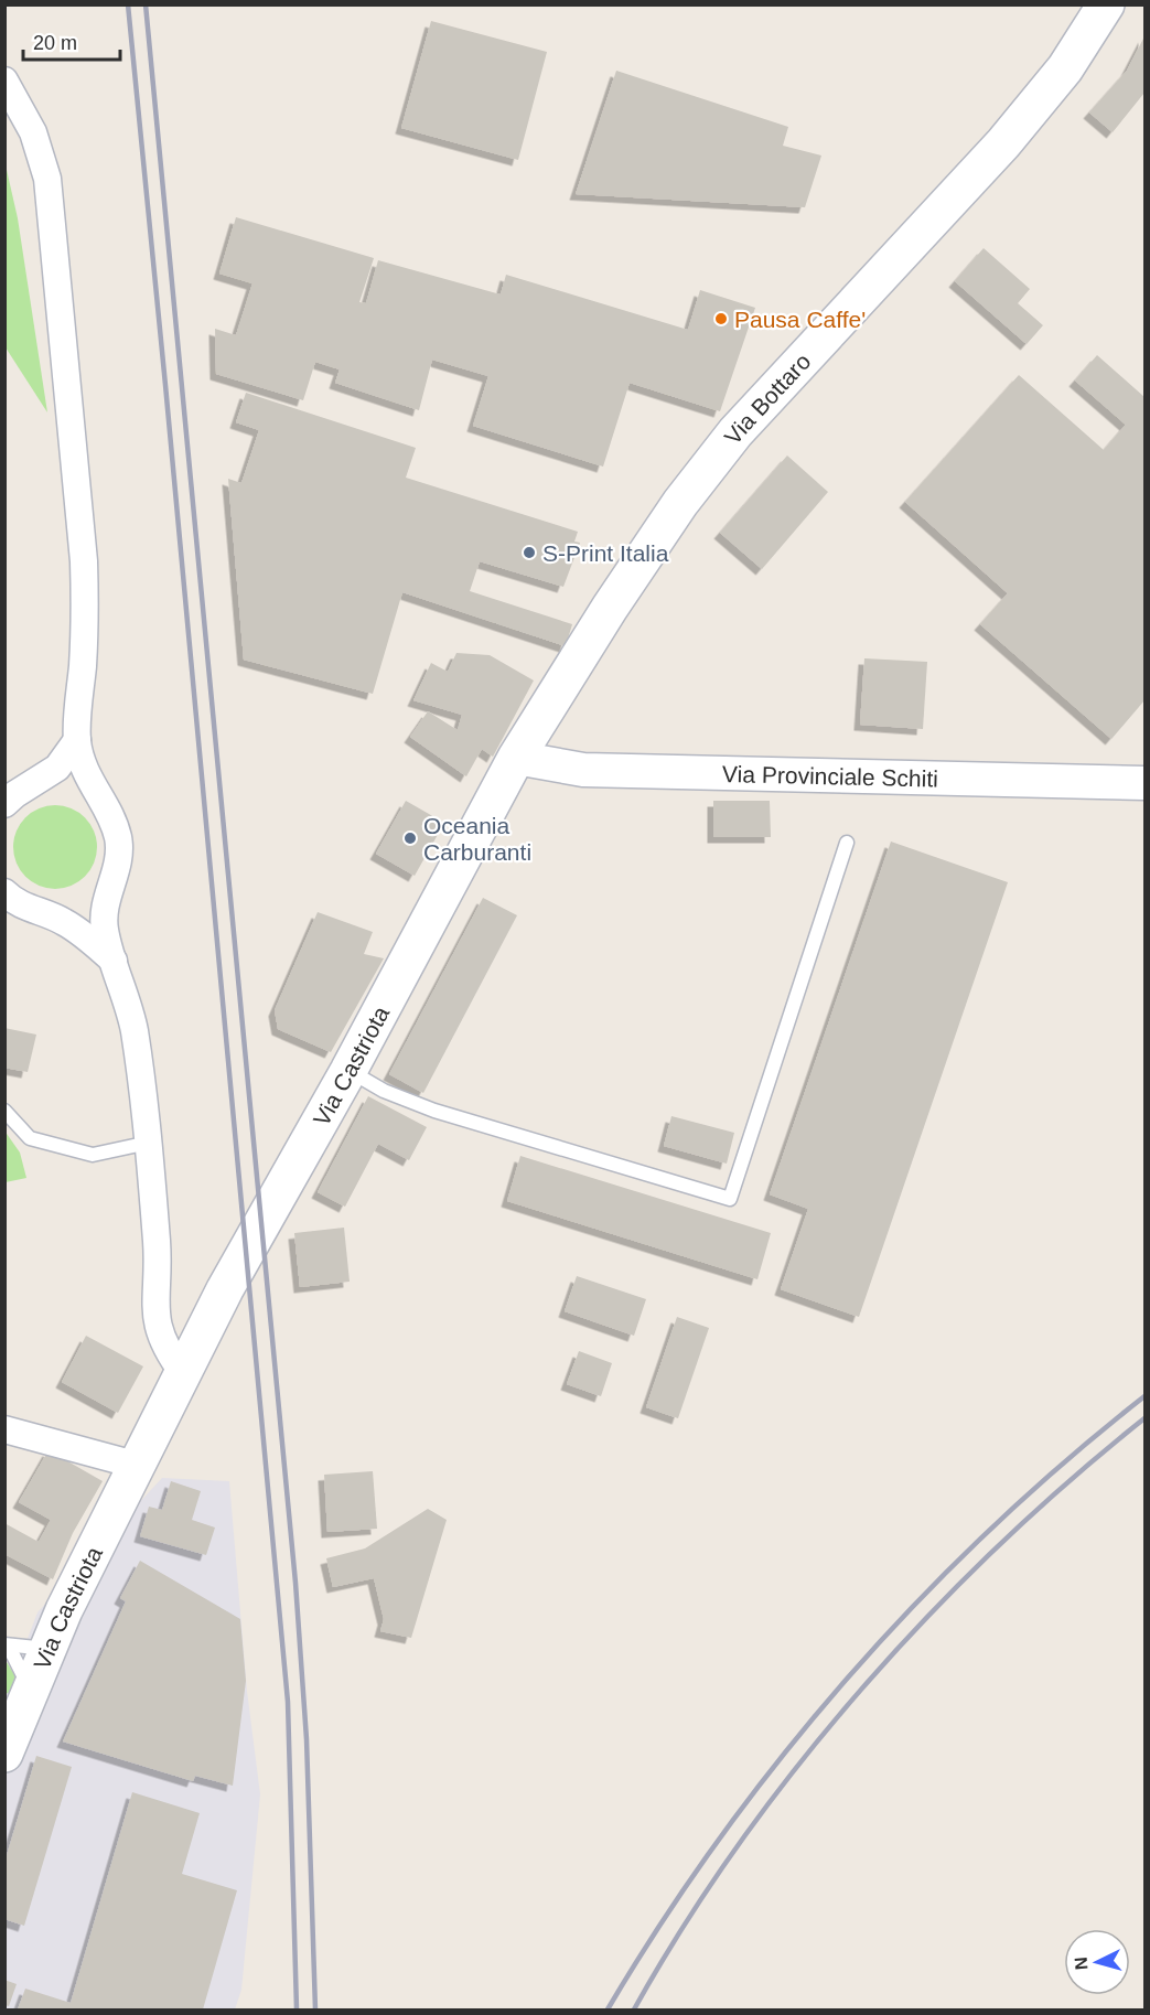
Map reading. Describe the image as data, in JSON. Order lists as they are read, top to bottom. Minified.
{"streets":{"main road":["Via Bottaro","Via Castriota"],"street":["Via Provinciale Schiti"]},"crossings":[["Via Bottaro","Via Provinciale Schiti"],["Via Bottaro","Via Castriota"],["Via Provinciale Schiti","Via Castriota"]],"places":["Pausa Caffe'","S-Print Italia","Oceania Carburanti"],"scale_bar":"20 m","north":"left"}
